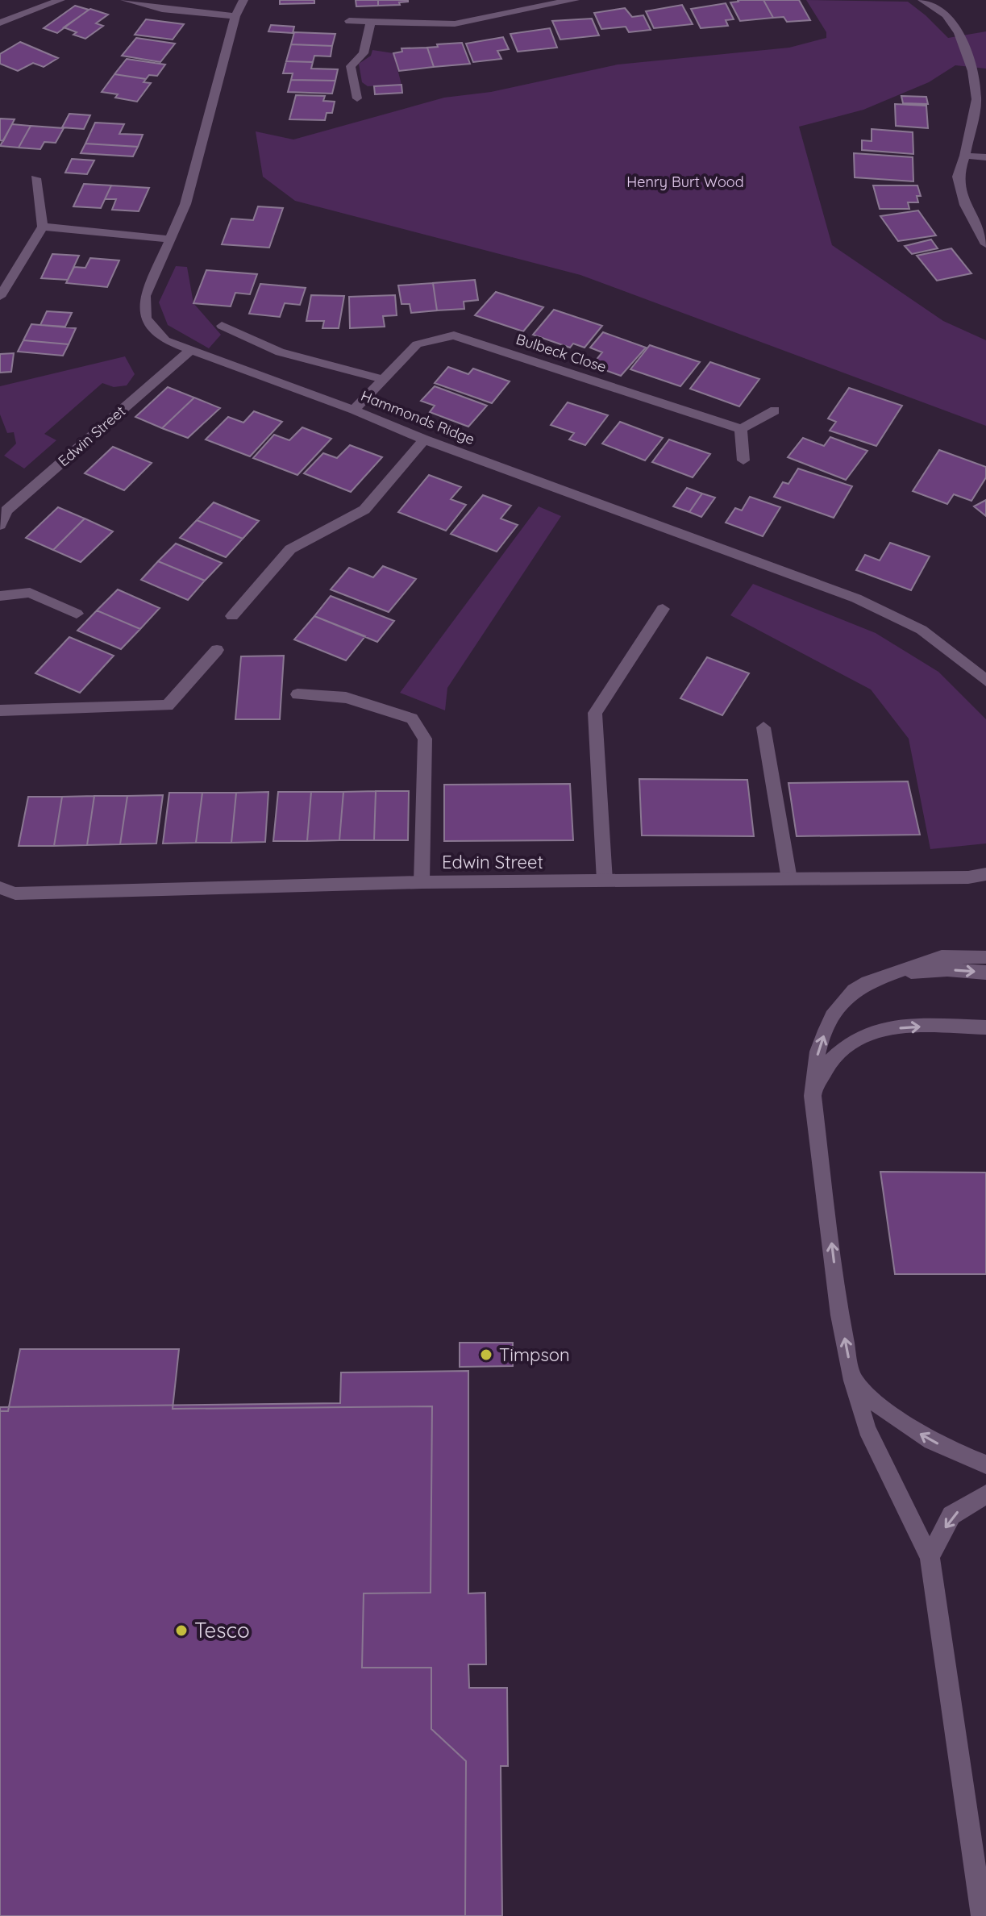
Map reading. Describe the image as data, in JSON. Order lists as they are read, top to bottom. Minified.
{"streets":{"street":["Bulbeck Close","Hammonds Ridge","Edwin Street"]},"crossings":[["Bulbeck Close","Hammonds Ridge"],["Hammonds Ridge","Edwin Street"]],"parks":["Henry Burt Wood"],"places":["Timpson","Tesco"]}
